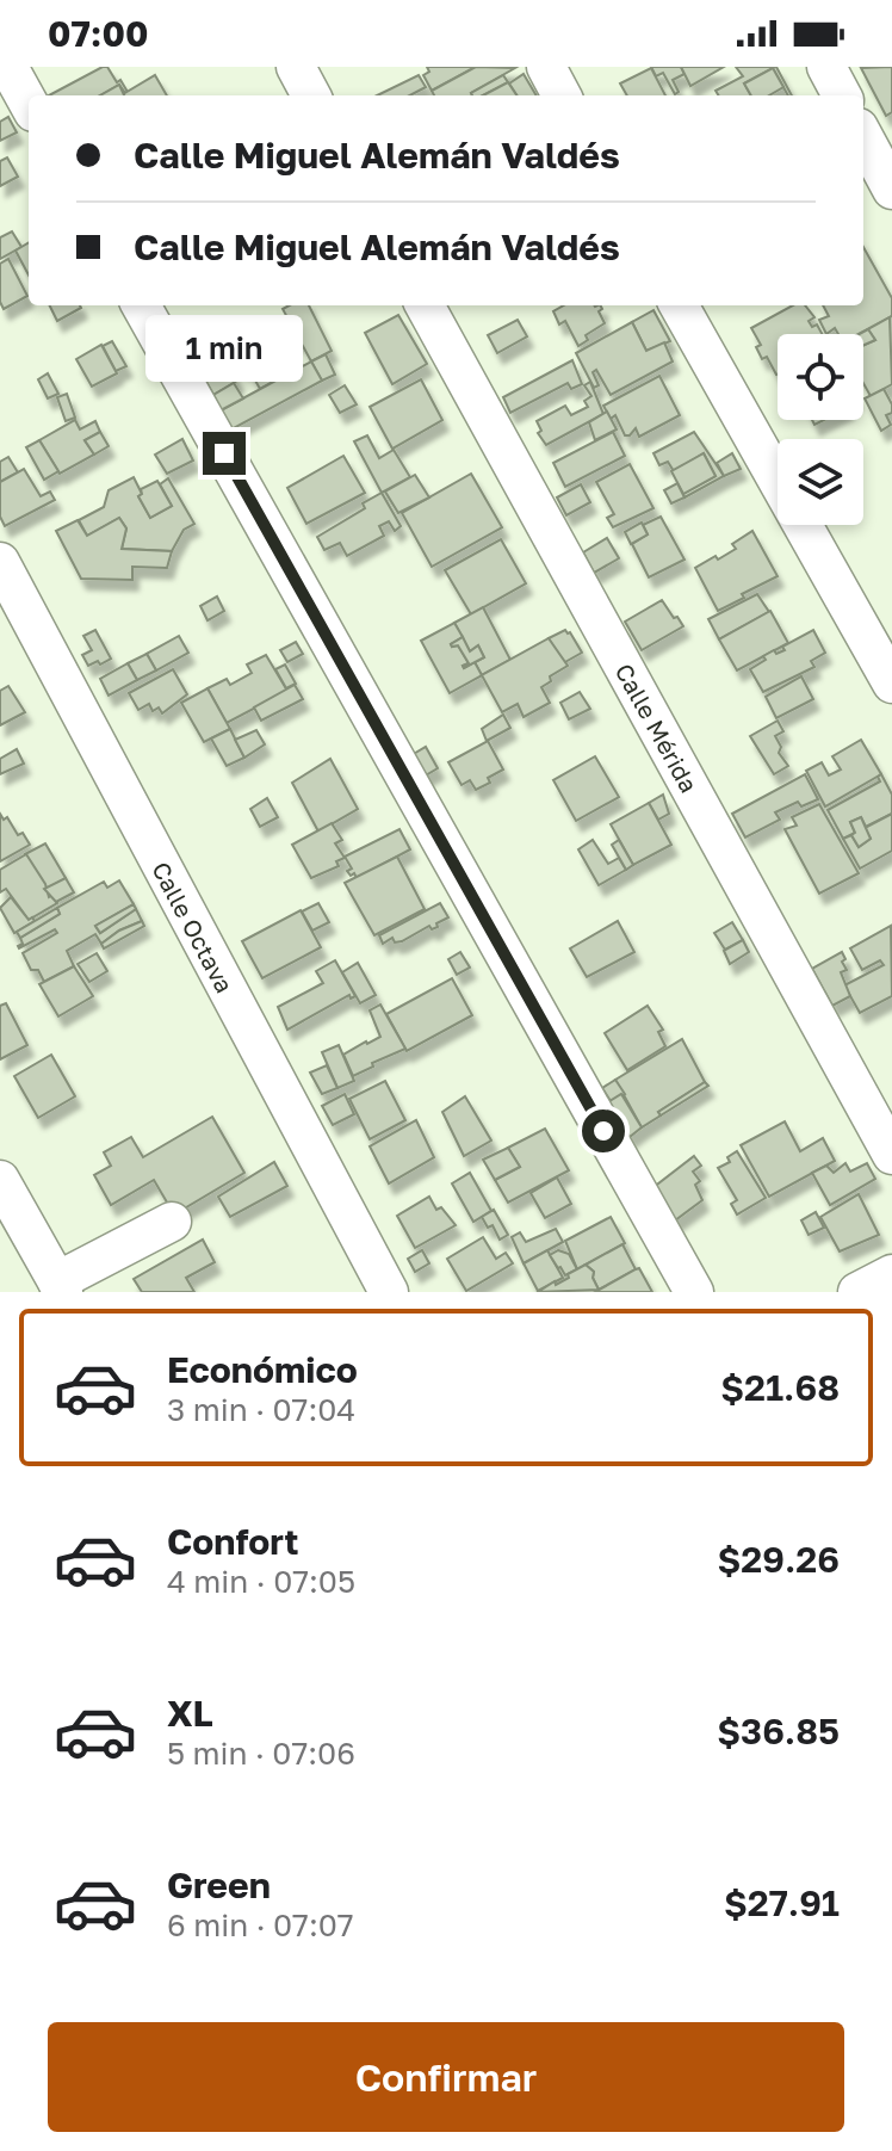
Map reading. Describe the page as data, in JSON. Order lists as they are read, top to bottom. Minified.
{"streets":{"street":["Calle Mérida","Calle Octava"]},"page":{"status":"07:00","banner":["Calle Miguel Alemán Valdés","Calle Miguel Alemán Valdés"],"bubble":"1 min","list":[{"name":"Económico","note":"3 min · 07:04","value":"$21.68"},{"name":"Confort","note":"4 min · 07:05","value":"$29.26"},{"name":"XL","note":"5 min · 07:06","value":"$36.85"},{"name":"Green","note":"6 min · 07:07","value":"$27.91"}],"buttons":"Confirmar"}}
